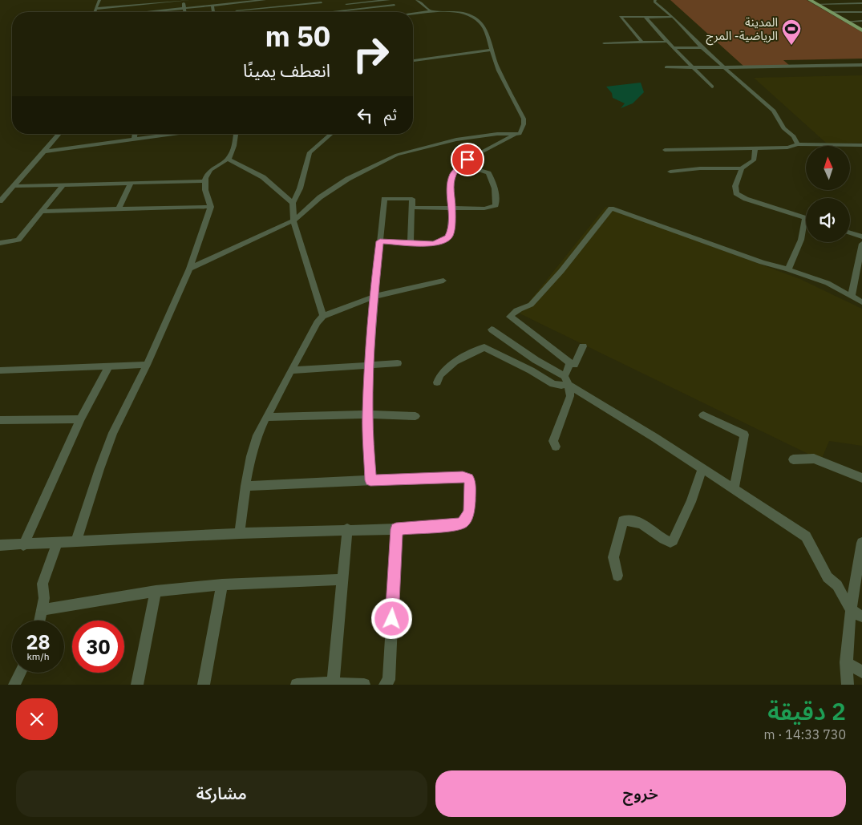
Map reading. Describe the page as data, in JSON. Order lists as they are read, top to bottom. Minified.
{"places":{"sports":["المدينة الرياضية- المرج"]},"north":"top","page":{"turn":["50 m","انعطف يمينًا"],"then":"ثم","speed":"28 km/h","limit":"30","heading":["2 دقيقة","730 m · 14:33"],"buttons":["خروج","مشاركة"]}}
